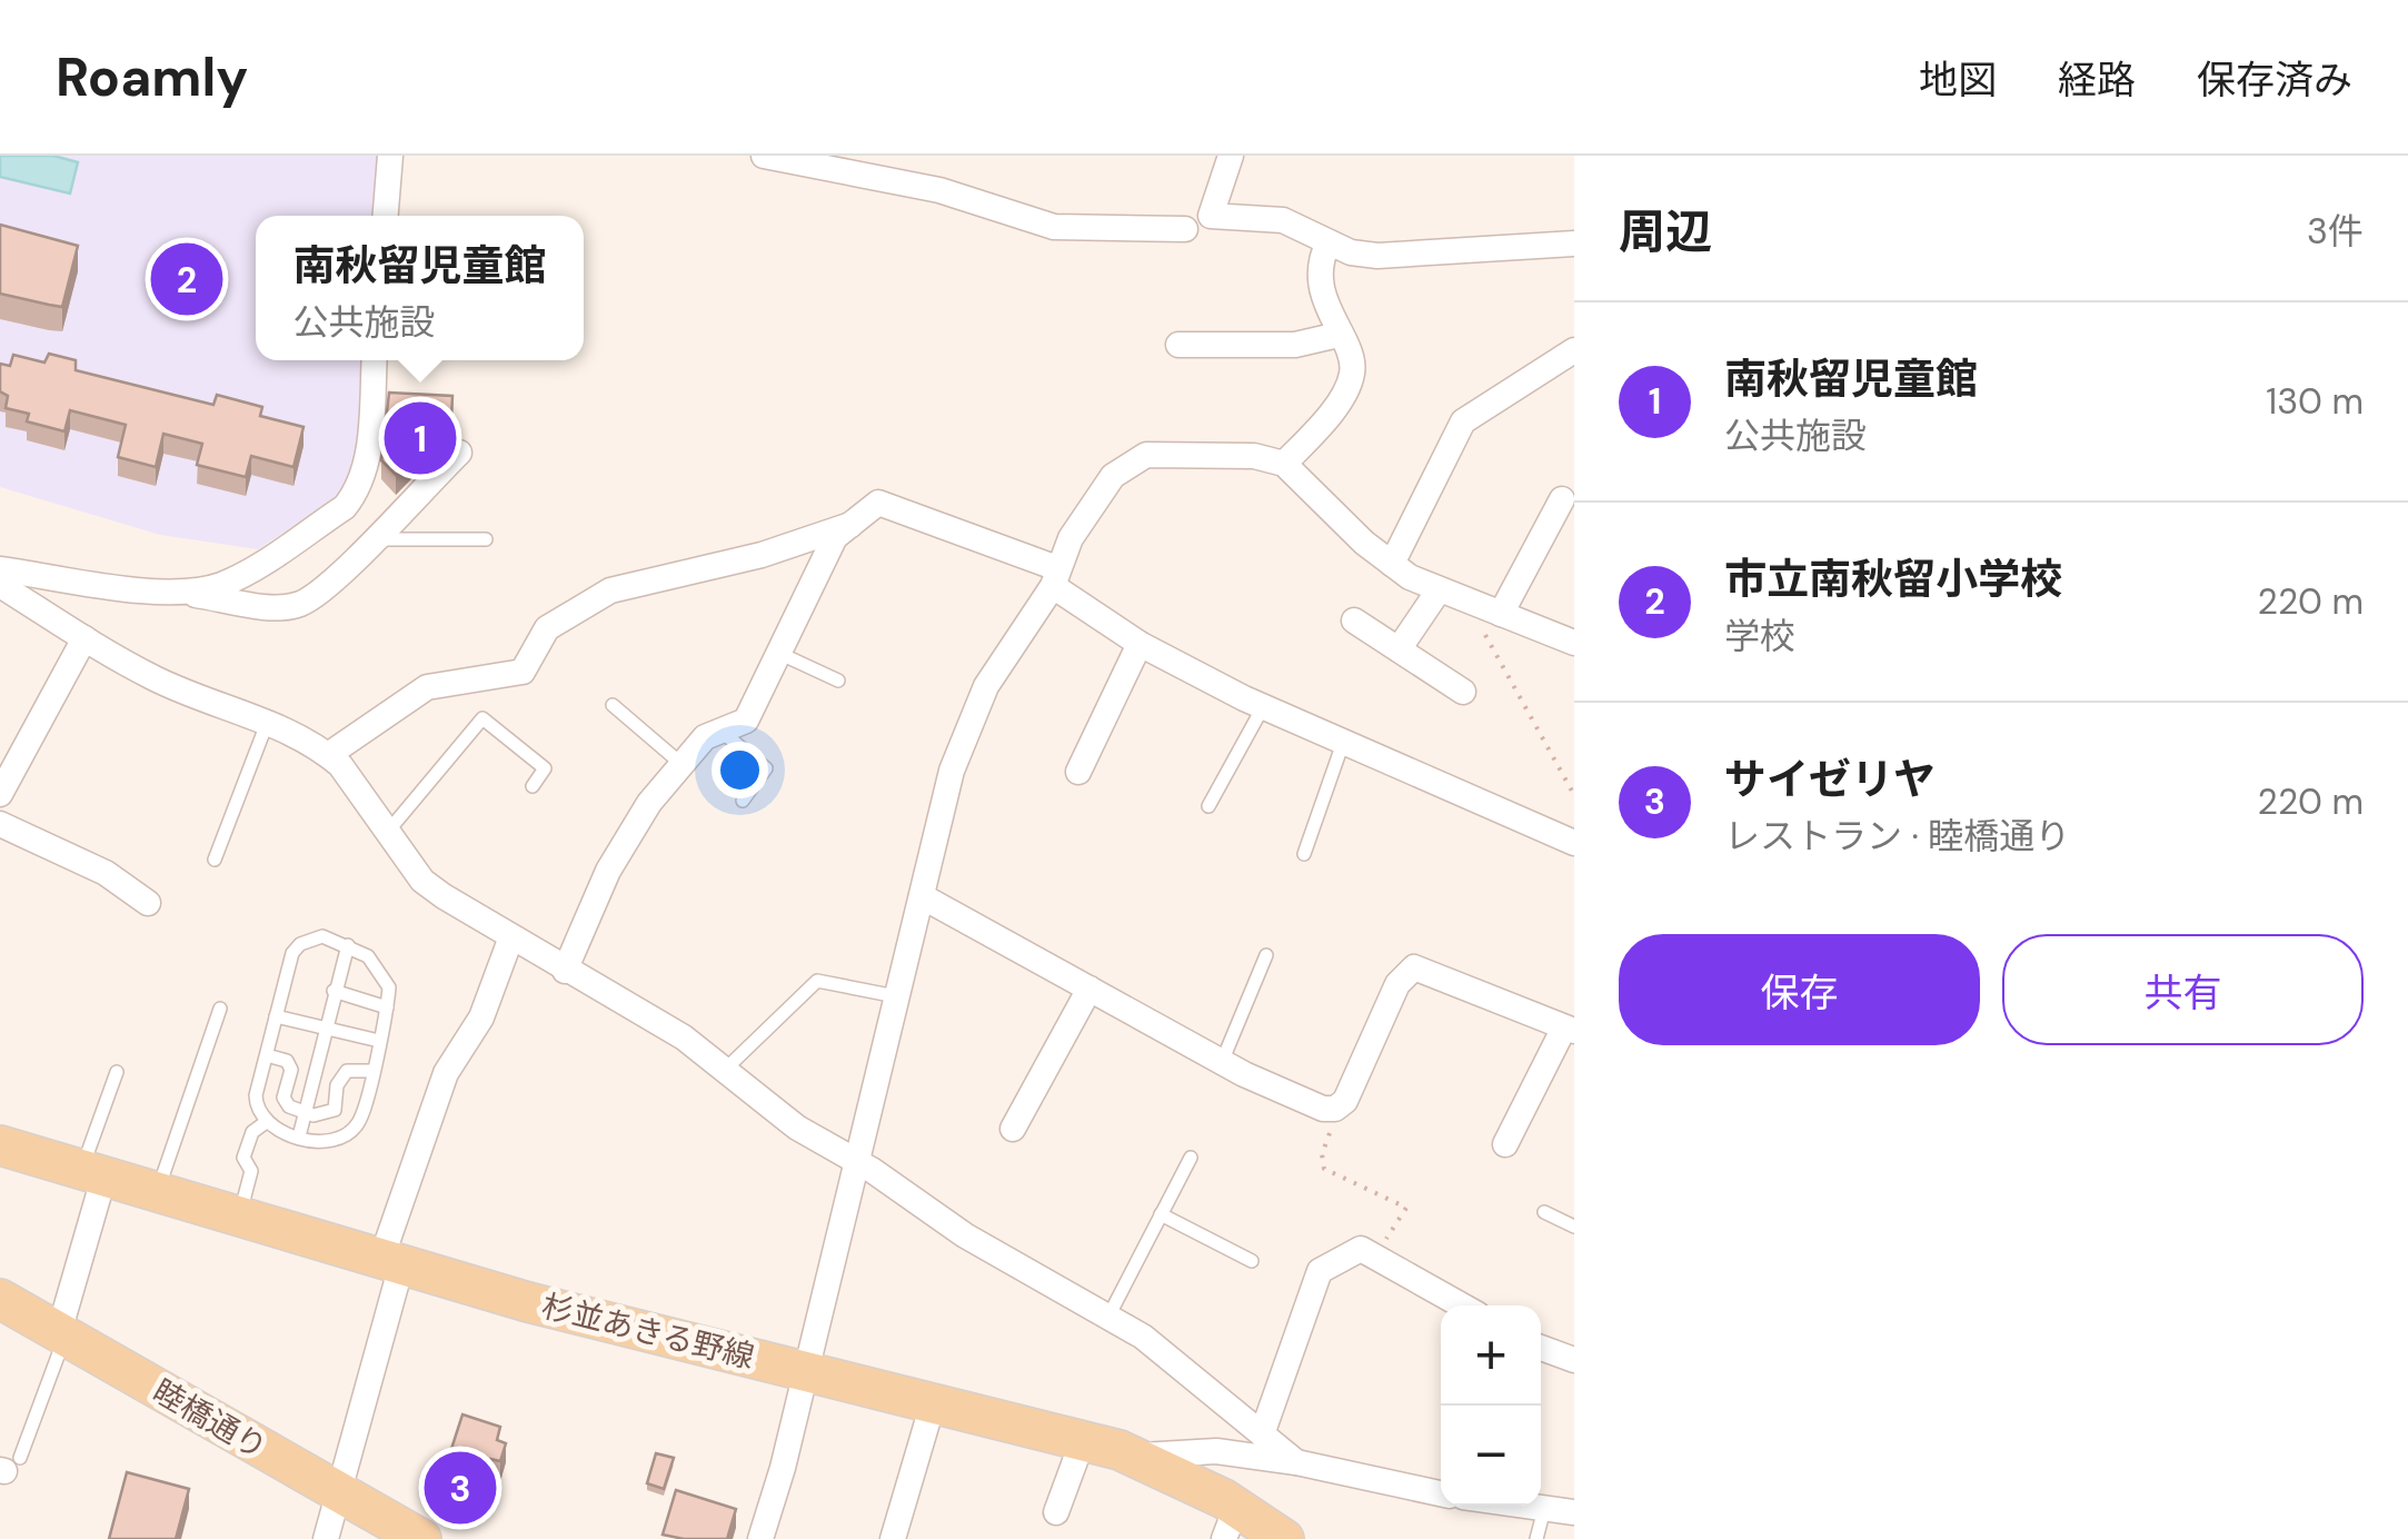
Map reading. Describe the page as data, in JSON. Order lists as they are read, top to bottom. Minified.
{"streets":{"main road":["杉並あきる野線","睦橋通り"]},"page":{"header":"Roamly","nav":["地図","経路","保存済み"],"heading":["周辺","3件"],"popup":["南秋留児童館","公共施設"],"pins":["2","1","3"],"list":[{"mark":"1","name":"南秋留児童館","note":"公共施設","value":"130 m"},{"mark":"2","name":"市立南秋留小学校","note":"学校","value":"220 m"},{"mark":"3","name":"サイゼリヤ","note":"レストラン · 睦橋通り","value":"220 m"}],"buttons":["保存","共有"],"map_buttons":["+","−"]}}
